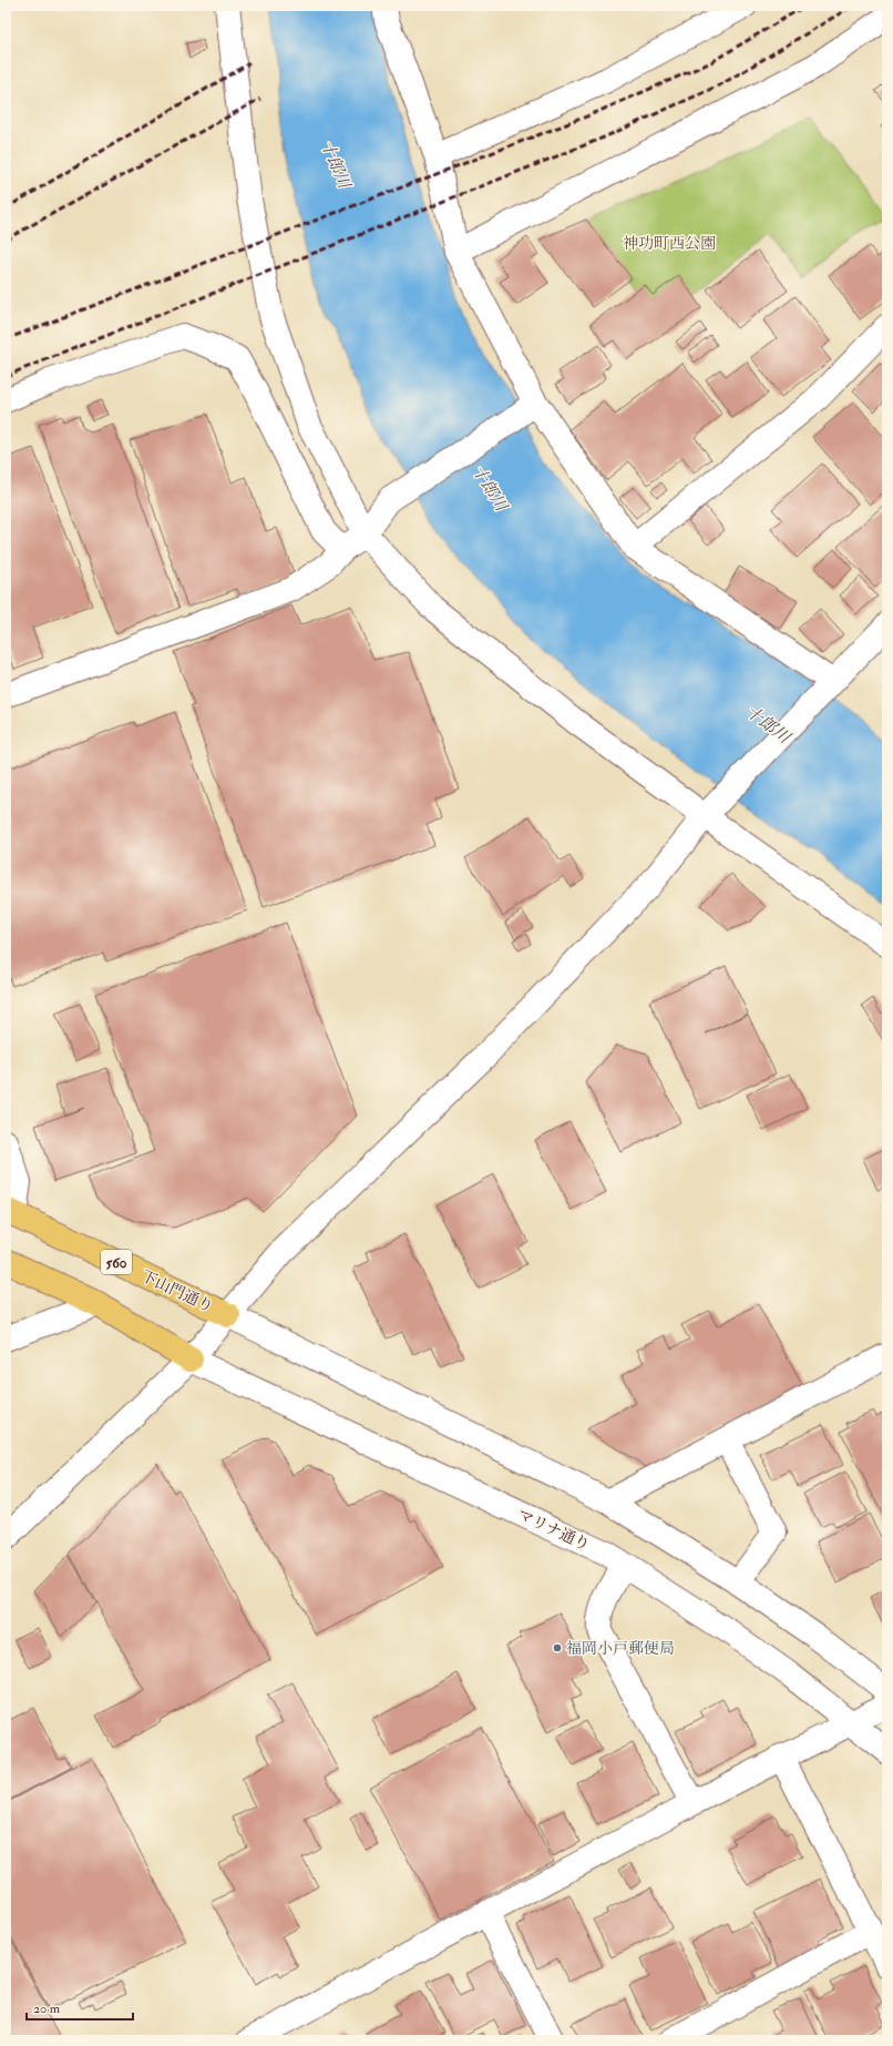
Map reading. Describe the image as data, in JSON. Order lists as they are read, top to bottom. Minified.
{"streets":{"main road":["560","下山門通り"],"street":["マリナ通り"]},"water":["十郎川"],"parks":["神功町西公園"],"places":["福岡小戸郵便局"],"scale_bar":"20 m"}
